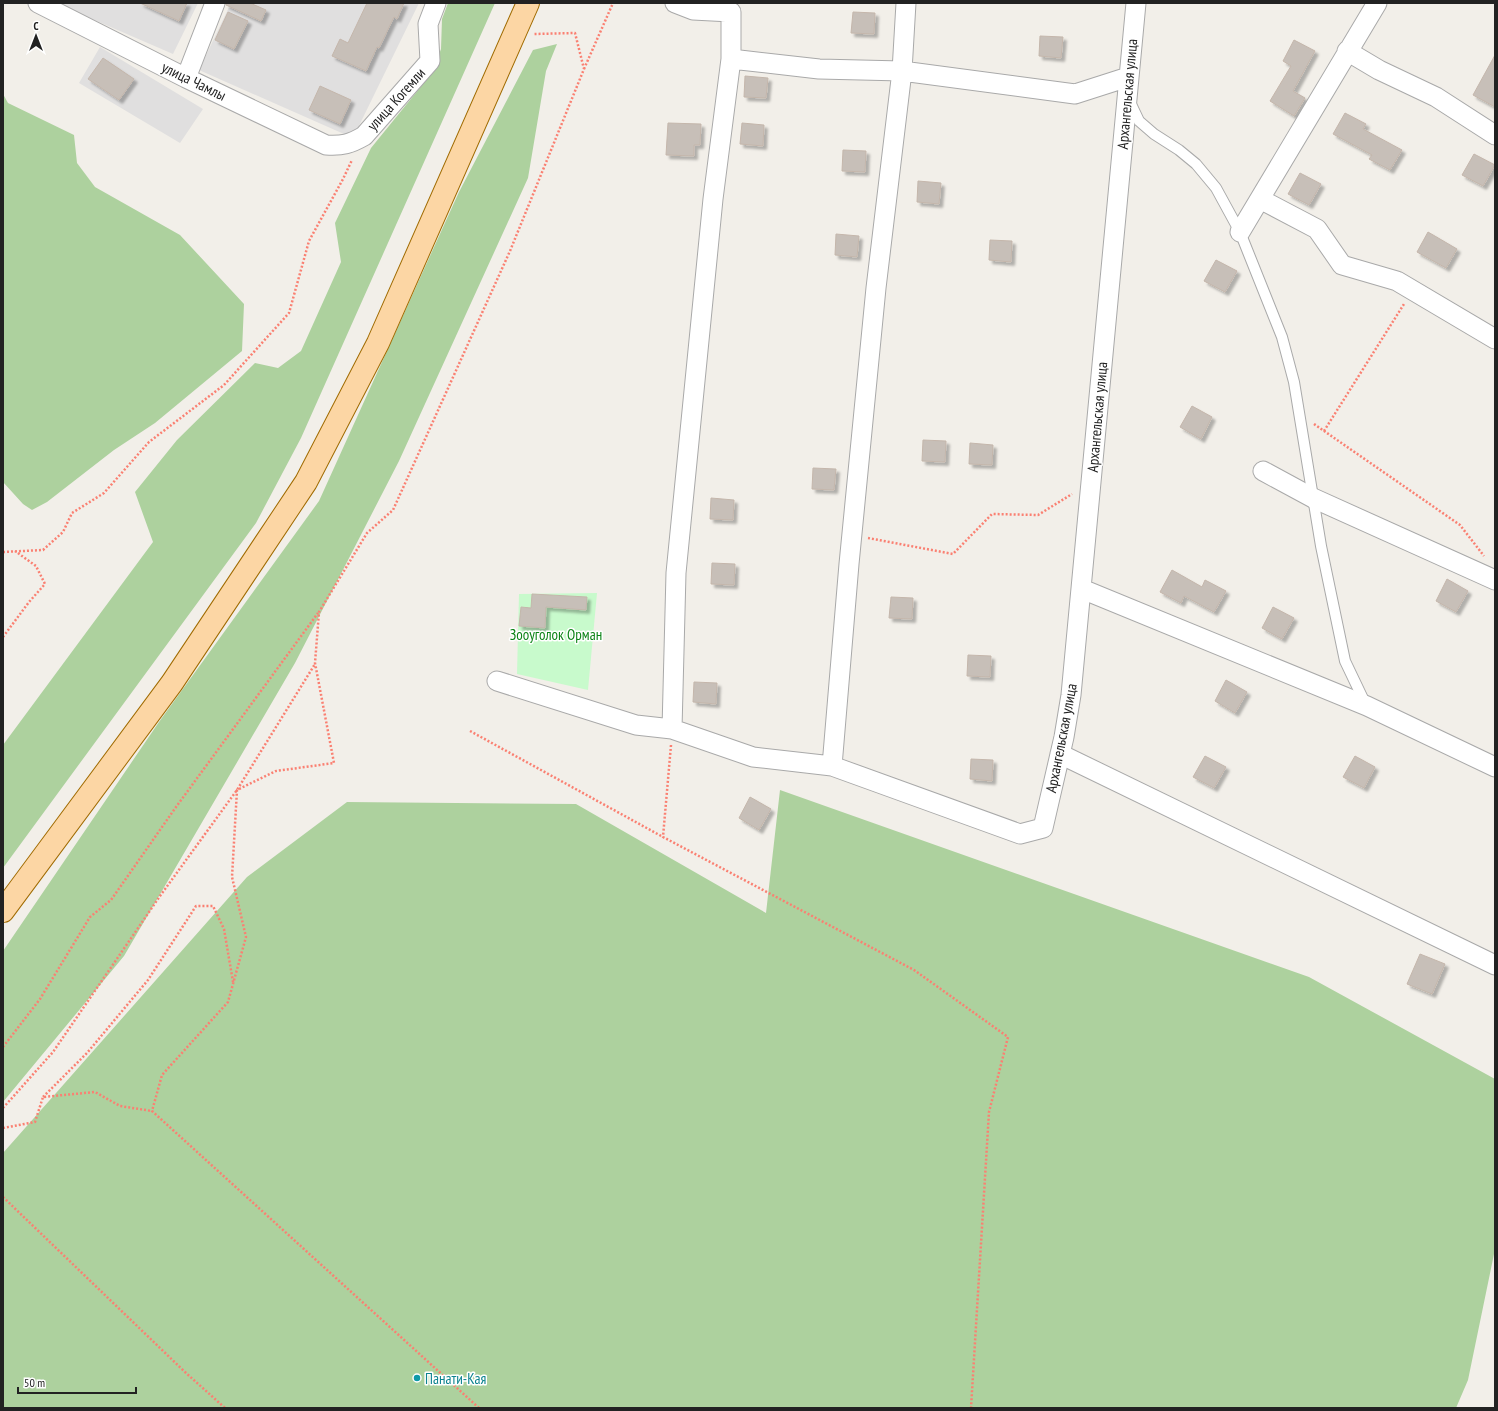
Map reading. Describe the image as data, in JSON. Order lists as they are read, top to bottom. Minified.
{"streets":{"street":["улица Чамлы","Архангельская улица","улица Когемли"]},"crossings":[["улица Чамлы","улица Когемли"]],"parks":["Зооуголок Орман"],"places":["Панати-Кая"],"scale_bar":"50 m","north":"top"}
